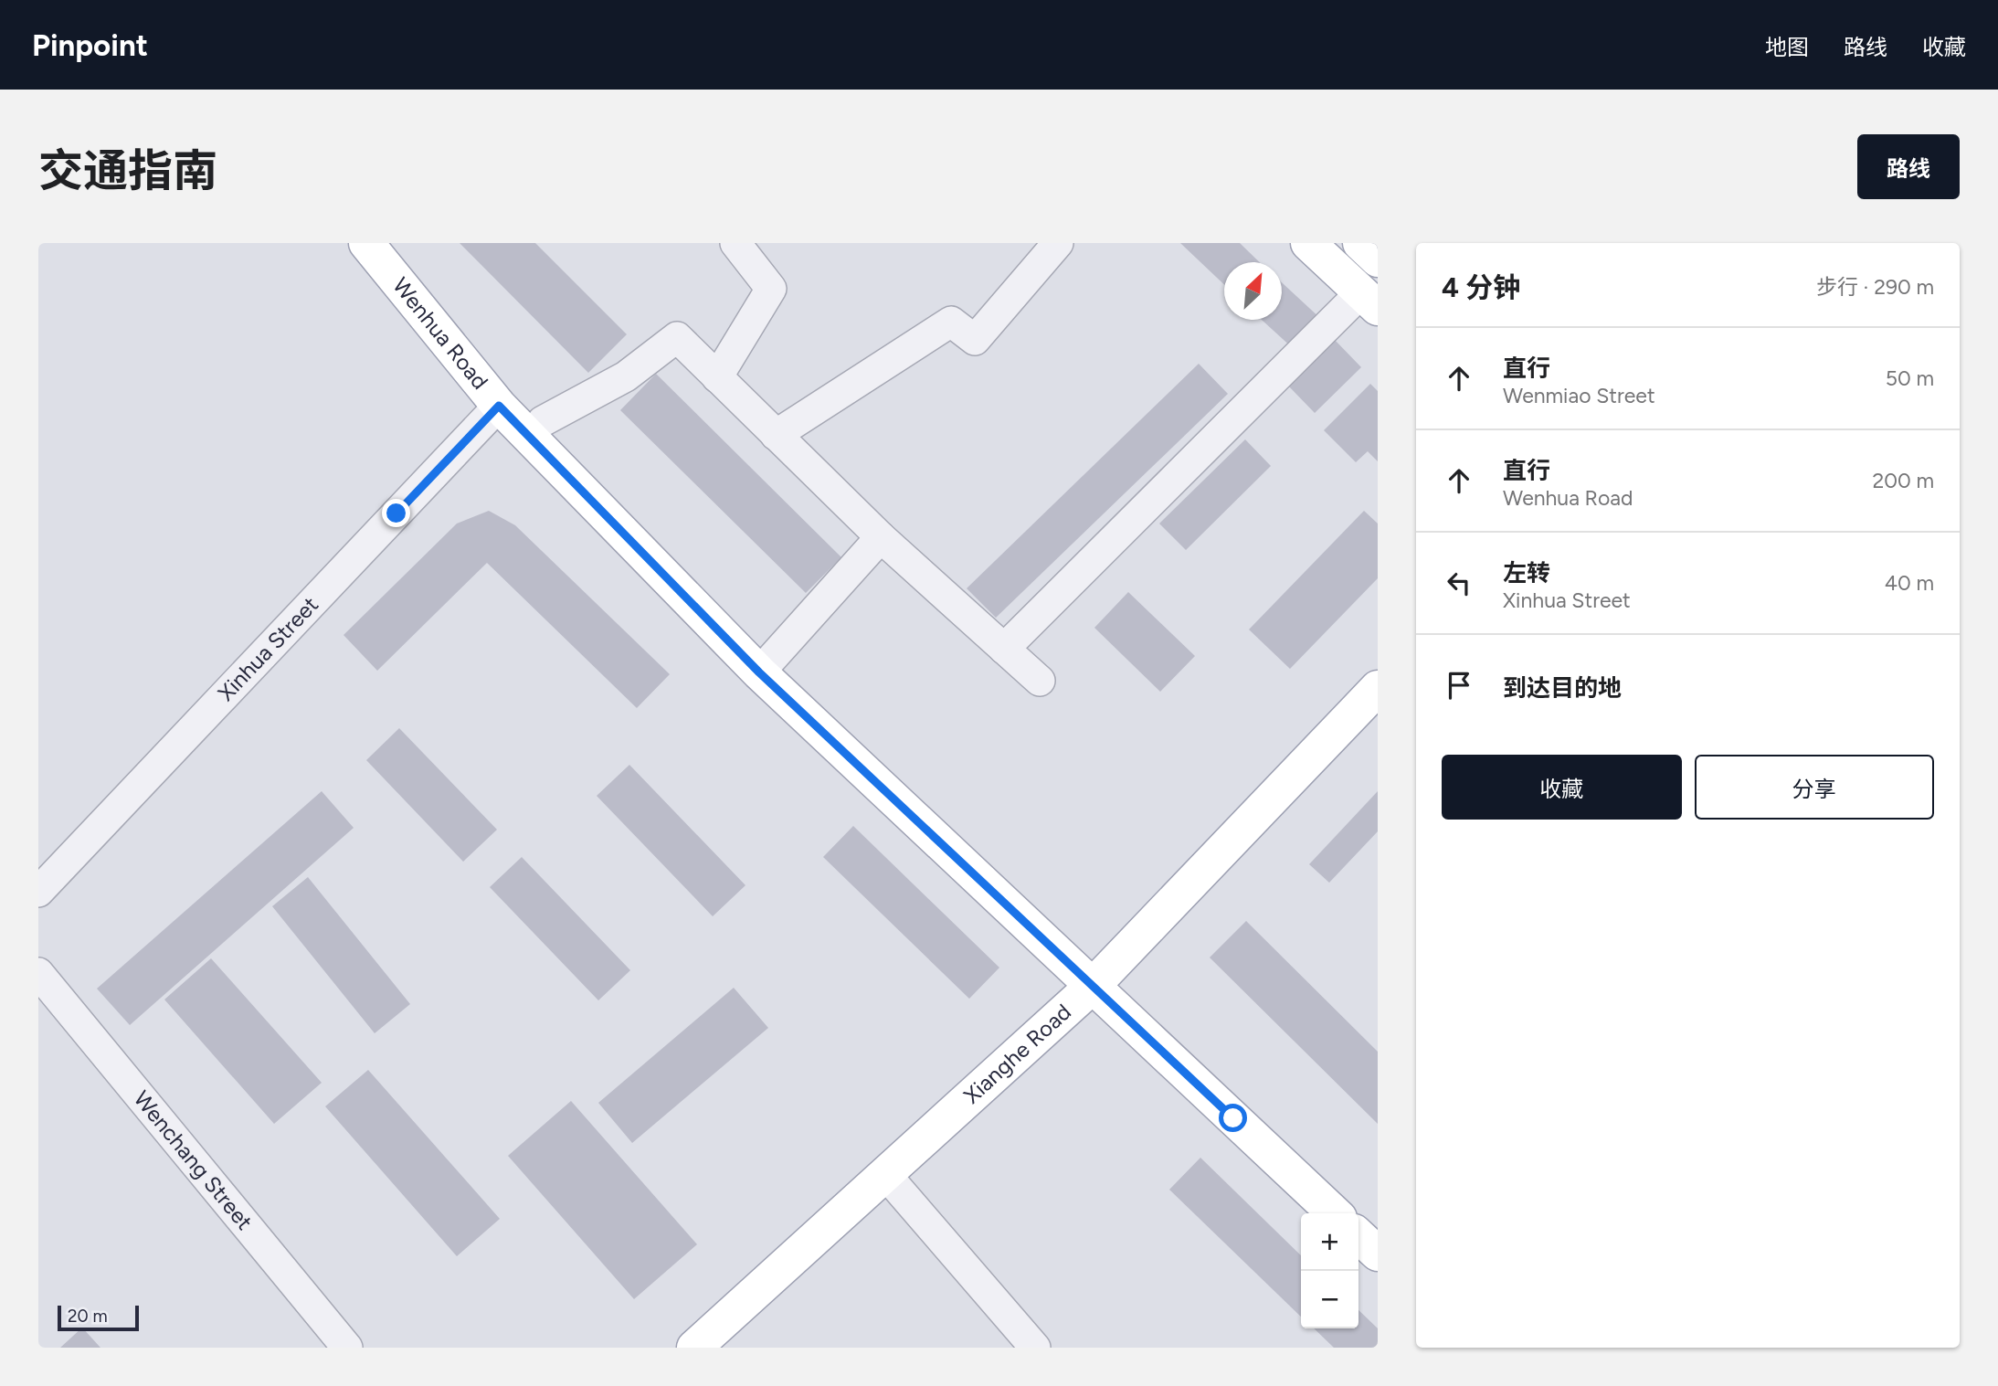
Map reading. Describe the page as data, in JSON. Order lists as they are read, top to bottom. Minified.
{"streets":{"main road":["Wenhua Road","Xianghe Road"],"street":["Xinhua Street","Wenchang Street"]},"crossings":[["Wenhua Road","Xinhua Street"],["Wenhua Road","Xianghe Road"]],"scale_bar":"20 m","north":"top right","page":{"header":"Pinpoint","nav":["地图","路线","收藏"],"title":"交通指南","buttons":["路线",["收藏","分享"]],"heading":["4 分钟","步行 · 290 m"],"list":[["直行","Wenmiao Street","50 m"],["直行","Wenhua Road","200 m"],["左转","Xinhua Street","40 m"],"到达目的地"],"map_buttons":["+","−"],"scale":"20 m"}}
